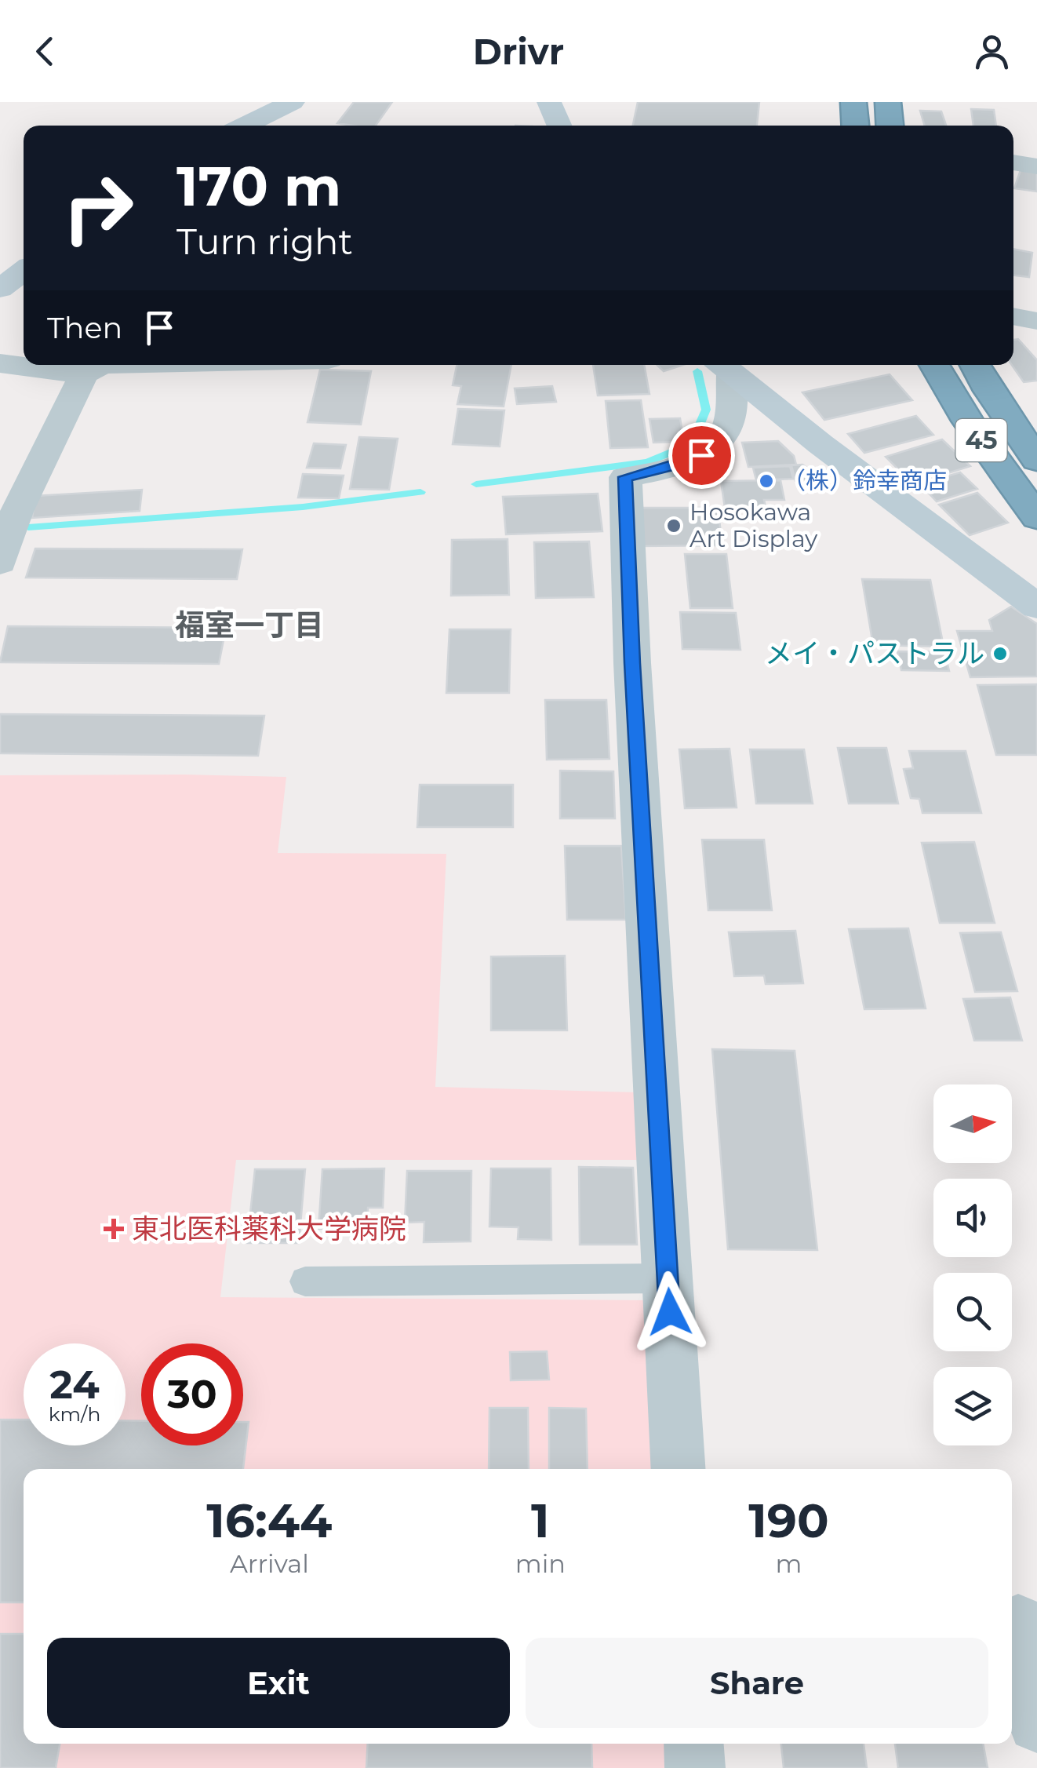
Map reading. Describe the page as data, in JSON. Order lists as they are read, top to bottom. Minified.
{"streets":{"highway":["45"]},"districts":["福室一丁目"],"places":{"other":["（株）鈴幸商店","Hosokawa Art Display","メイ・パストラル"],"health":["東北医科薬科大学病院"]},"north":"right","page":{"header":"Drivr","turn":["170 m","Turn right"],"then":"Then","speed":"24 km/h","limit":"30","eta":["16:44","Arrival","1","min","190","m"],"buttons":["Exit","Share"]}}
